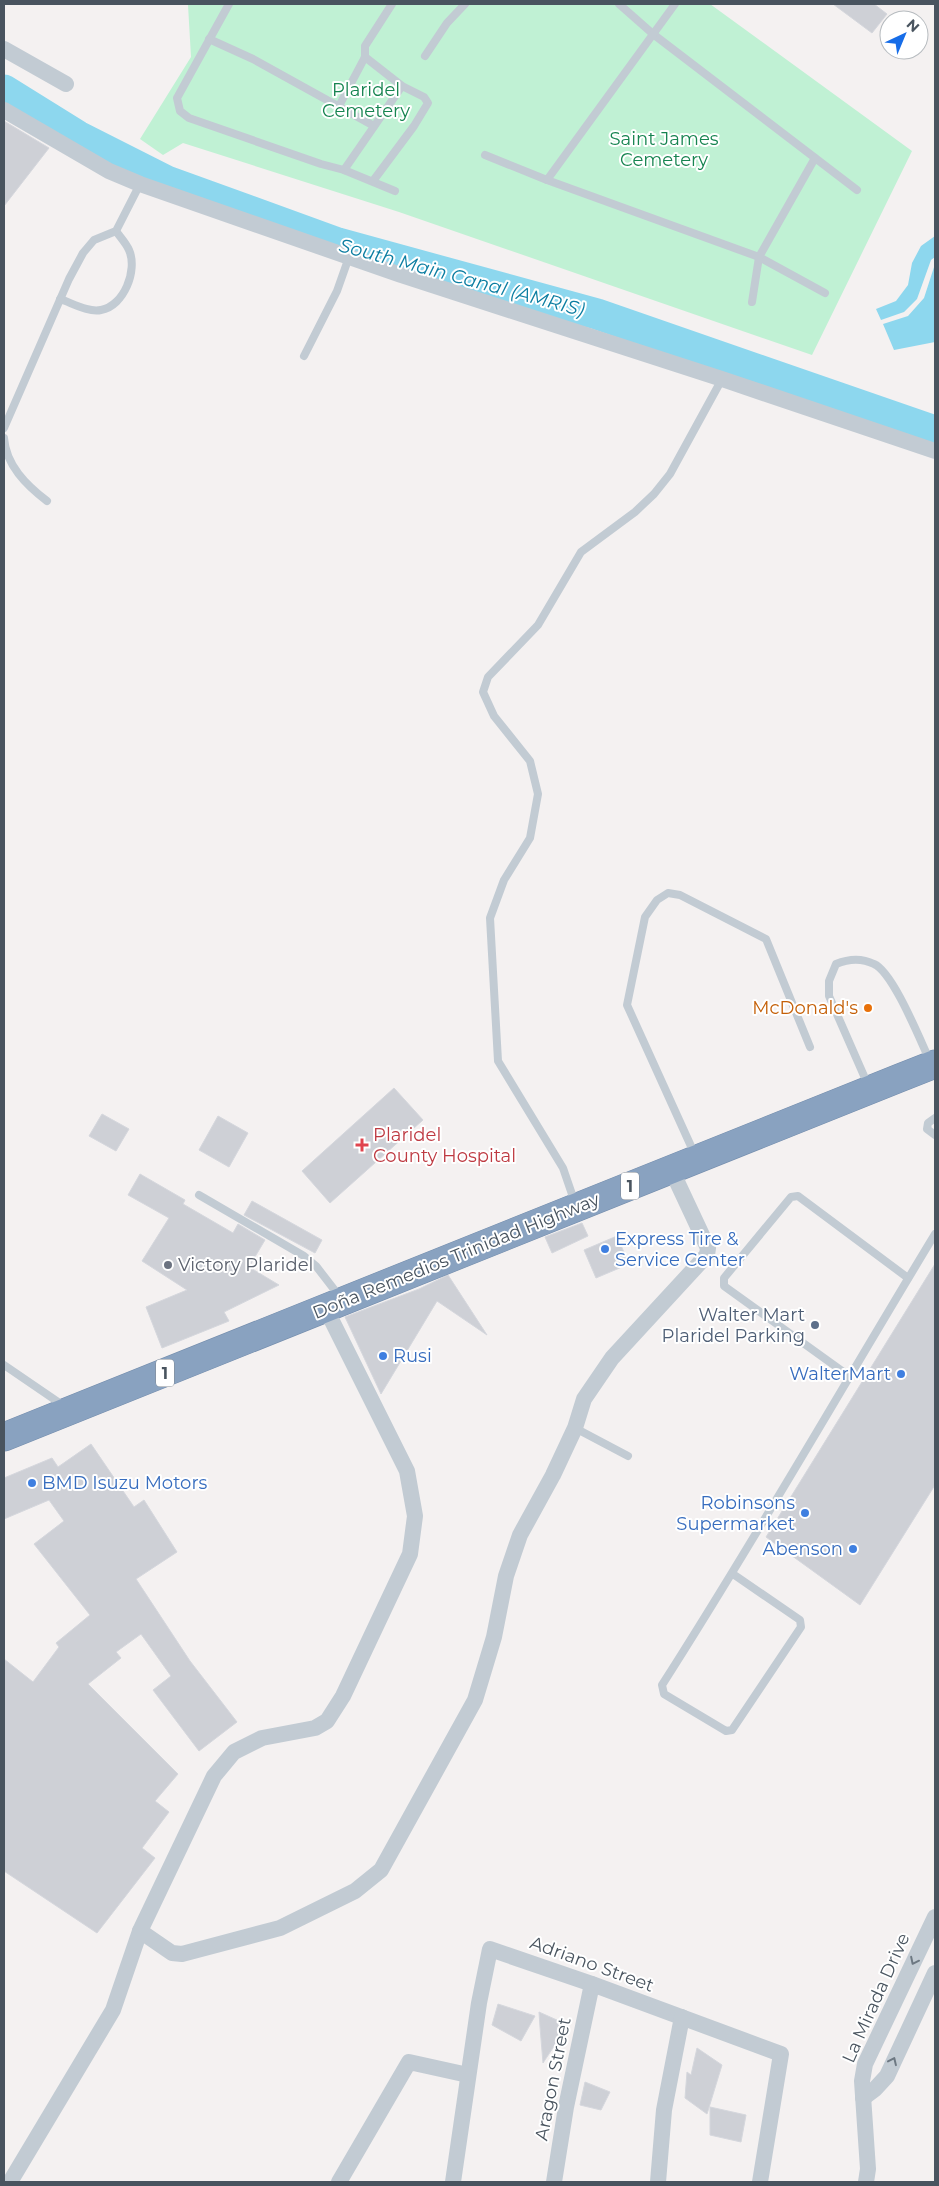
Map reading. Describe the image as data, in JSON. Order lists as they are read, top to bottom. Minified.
{"streets":{"highway":["1","Doña Remedios Trinidad Highway"],"street":["Adriano Street","La Mirada Drive","Aragon Street"]},"crossings":[["Adriano Street","Aragon Street"]],"water":["South Main Canal (AMRIS)"],"parks":["Plaridel Cemetery","Saint James Cemetery"],"places":{"other":["McDonald's","Express Tire & Service Center","Victory Plaridel","Walter Mart Plaridel Parking","Rusi","WalterMart","BMD Isuzu Motors","Robinsons Supermarket","Abenson"],"health":["Plaridel County Hospital"]},"north":"top right"}
